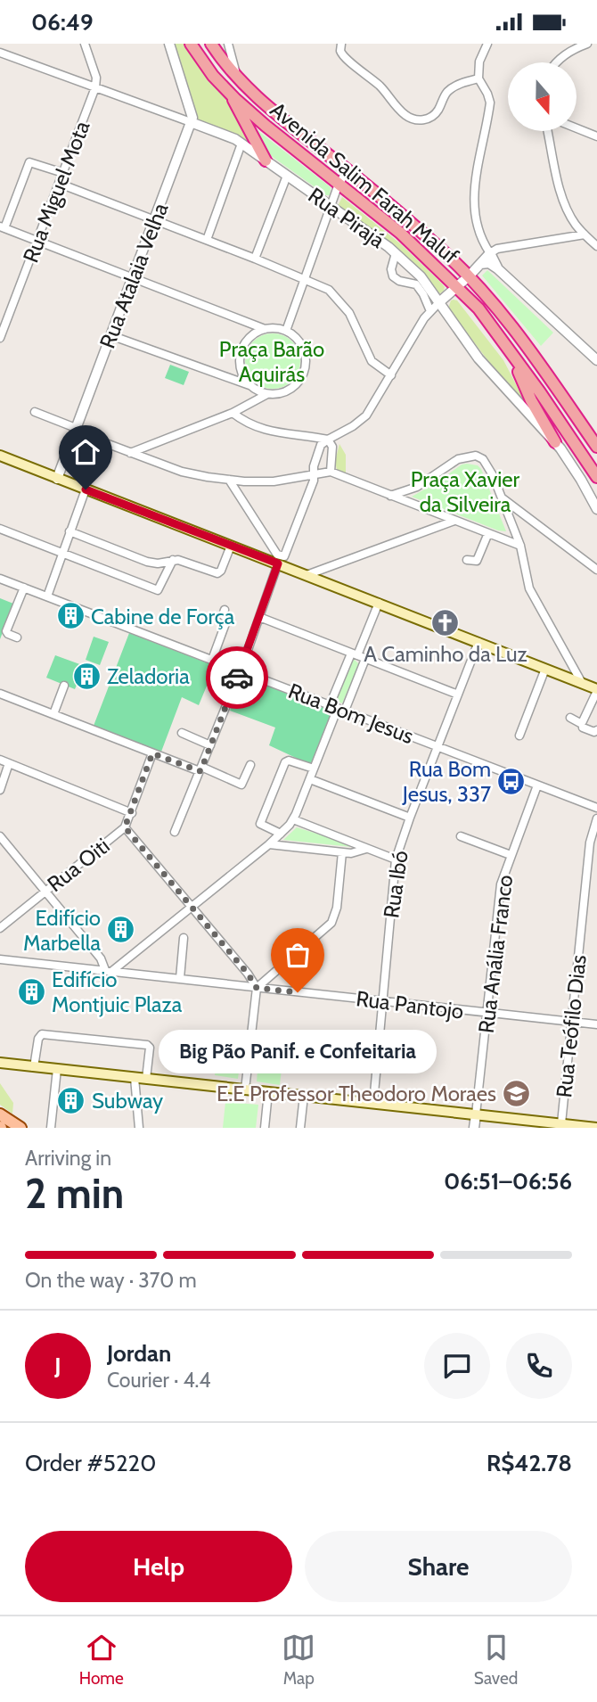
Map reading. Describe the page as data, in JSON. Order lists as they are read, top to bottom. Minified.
{"streets":{"highway":["Avenida Salim Farah Maluf"],"street":["Rua Miguel Mota","Rua Pirajá","Rua Atalaia Velha","Rua Bom Jesus","Rua Oiti","Rua Ibó","Rua Anália Franco","Rua Pantojo","Rua Teófilo Dias"]},"crossings":[["Rua Miguel Mota","Rua Pirajá"],["Rua Pirajá","Rua Atalaia Velha"],["Rua Bom Jesus","Rua Ibó"],["Rua Bom Jesus","Rua Anália Franco"],["Rua Ibó","Rua Pantojo"],["Rua Anália Franco","Rua Pantojo"],["Rua Pantojo","Rua Teófilo Dias"]],"parks":["Praça Barão Aquirás","Praça Xavier da Silveira"],"places":{"building":["Cabine de Força","Zeladoria","Edifício Marbella","Edifício Montjuic Plaza","Subway"],"church":["A Caminho da Luz"],"bus stop":["Rua Bom Jesus, 337"],"other":["Big Pão Panif. e Confeitaria"],"school or university":["E.E Professor Theodoro Moraes"]},"north":"bottom","page":{"status":"06:49","bubble":"Big Pão Panif. e Confeitaria","heading":["2 min","Arriving in","06:51–06:56"],"panel":["Jordan","Courier · 4.4","Order #5220","R$42.78"],"bar":"On the way · 370 m","round":"J","buttons":["Help","Share"],"tabs":["Home","Map","Saved"]}}
